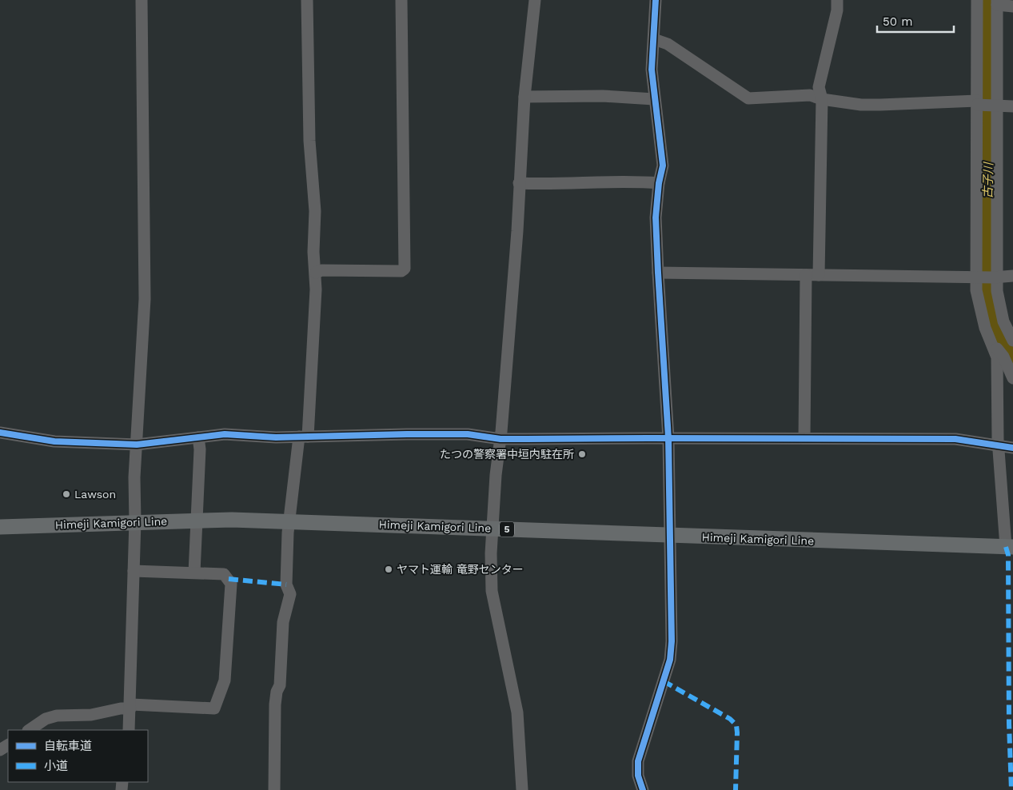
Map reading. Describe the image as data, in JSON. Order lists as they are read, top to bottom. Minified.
{"streets":{"main road":["Himeji Kamigori Line","5"]},"water":["古子川"],"places":["たつの警察署中垣内駐在所","Lawson","ヤマト運輸 竜野センター"],"legend":["自転車道","小道"],"scale_bar":"50 m"}
